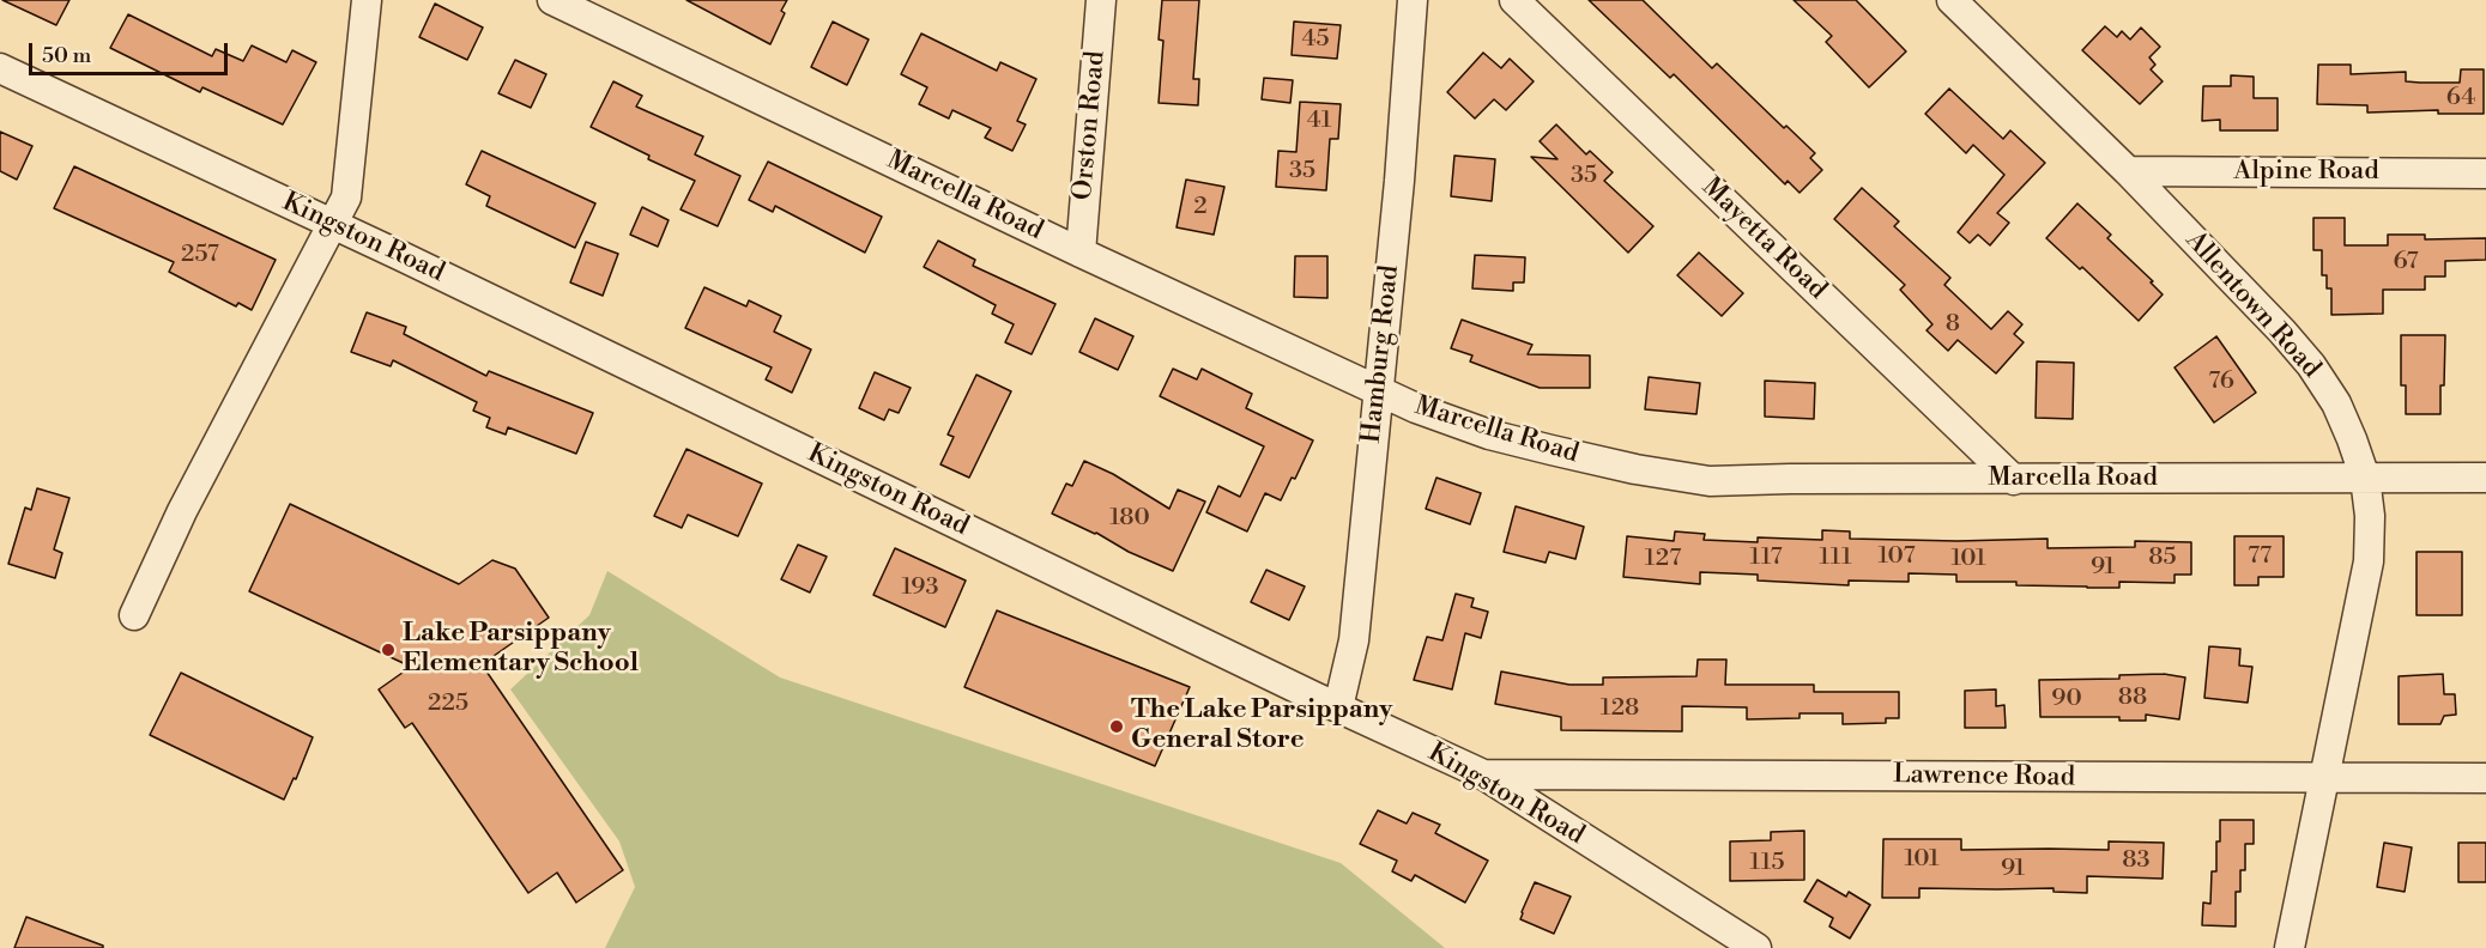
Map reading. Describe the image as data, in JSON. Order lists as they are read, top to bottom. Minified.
{"streets":{"street":["Orston Road","Alpine Road","Marcella Road","Kingston Road","Mayetta Road","Allentown Road","Hamburg Road","Lawrence Road"]},"crossings":[["Orston Road","Marcella Road"],["Alpine Road","Allentown Road"],["Marcella Road","Mayetta Road"],["Marcella Road","Allentown Road"],["Marcella Road","Hamburg Road"],["Kingston Road","Hamburg Road"],["Kingston Road","Lawrence Road"],["Allentown Road","Lawrence Road"]],"places":["Lake Parsippany Elementary School","The Lake Parsippany General Store"],"house_numbers":["45","64","41","35","35","2","257","67","8","76","180","107","77","117","111","85","127","101","91","193","88","90","225","128","101","83","115","91"],"scale_bar":"50 m"}
